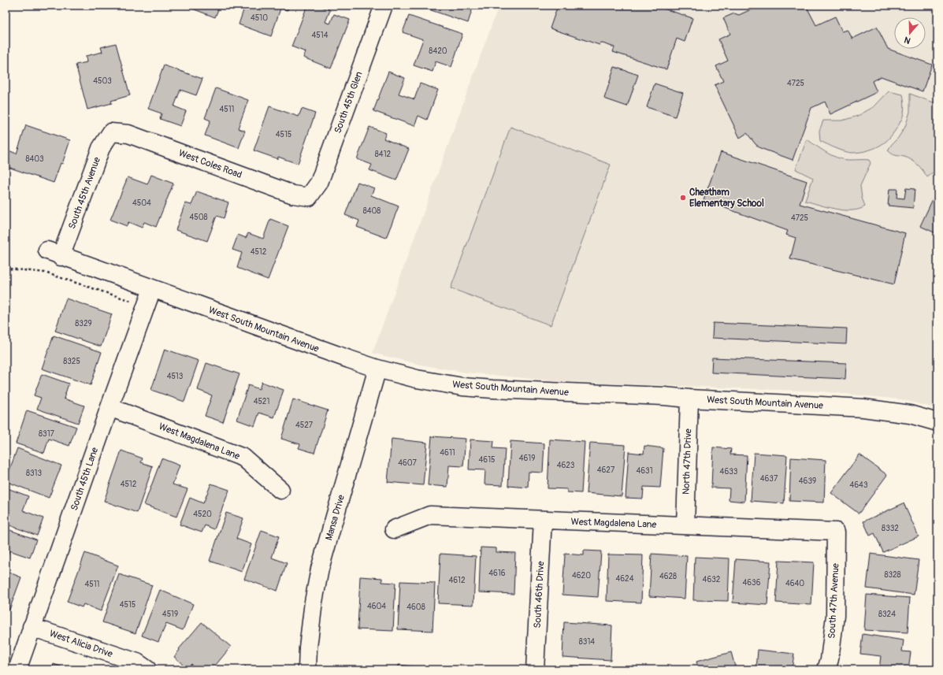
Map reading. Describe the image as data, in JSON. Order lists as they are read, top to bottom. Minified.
{"streets":{"street":["South 45th Glen","West Coles Road","South 45th Avenue","West South Mountain Avenue","West Magdalena Lane","North 47th Drive","South 45th Lane","Mansa Drive","South 46th Drive","South 47th Avenue","West Alicia Drive"]},"crossings":[["South 45th Glen","West Coles Road"],["West Coles Road","South 45th Avenue"],["South 45th Avenue","West South Mountain Avenue"],["West South Mountain Avenue","North 47th Drive"],["West South Mountain Avenue","South 45th Lane"],["West South Mountain Avenue","Mansa Drive"],["West Magdalena Lane","North 47th Drive"],["West Magdalena Lane","South 45th Lane"],["West Magdalena Lane","South 46th Drive"],["West Magdalena Lane","South 47th Avenue"],["South 45th Lane","West Alicia Drive"]],"places":["Cheatham Elementary School"],"house_numbers":["4510","4514","8420","4503","4725","4511","4515","8412","8403","4504","8408","4508","4725","4512","8329","8325","4513","4521","4527","8317","4611","4619","4615","4607","4623","4627","4631","4633","8313","4637","4639","4512","4643","4520","8332","4616","8328","4620","4628","4624","4632","4612","4636","4640","4511","4515","4604","4608","4519","8324","8314"],"north":"bottom"}
